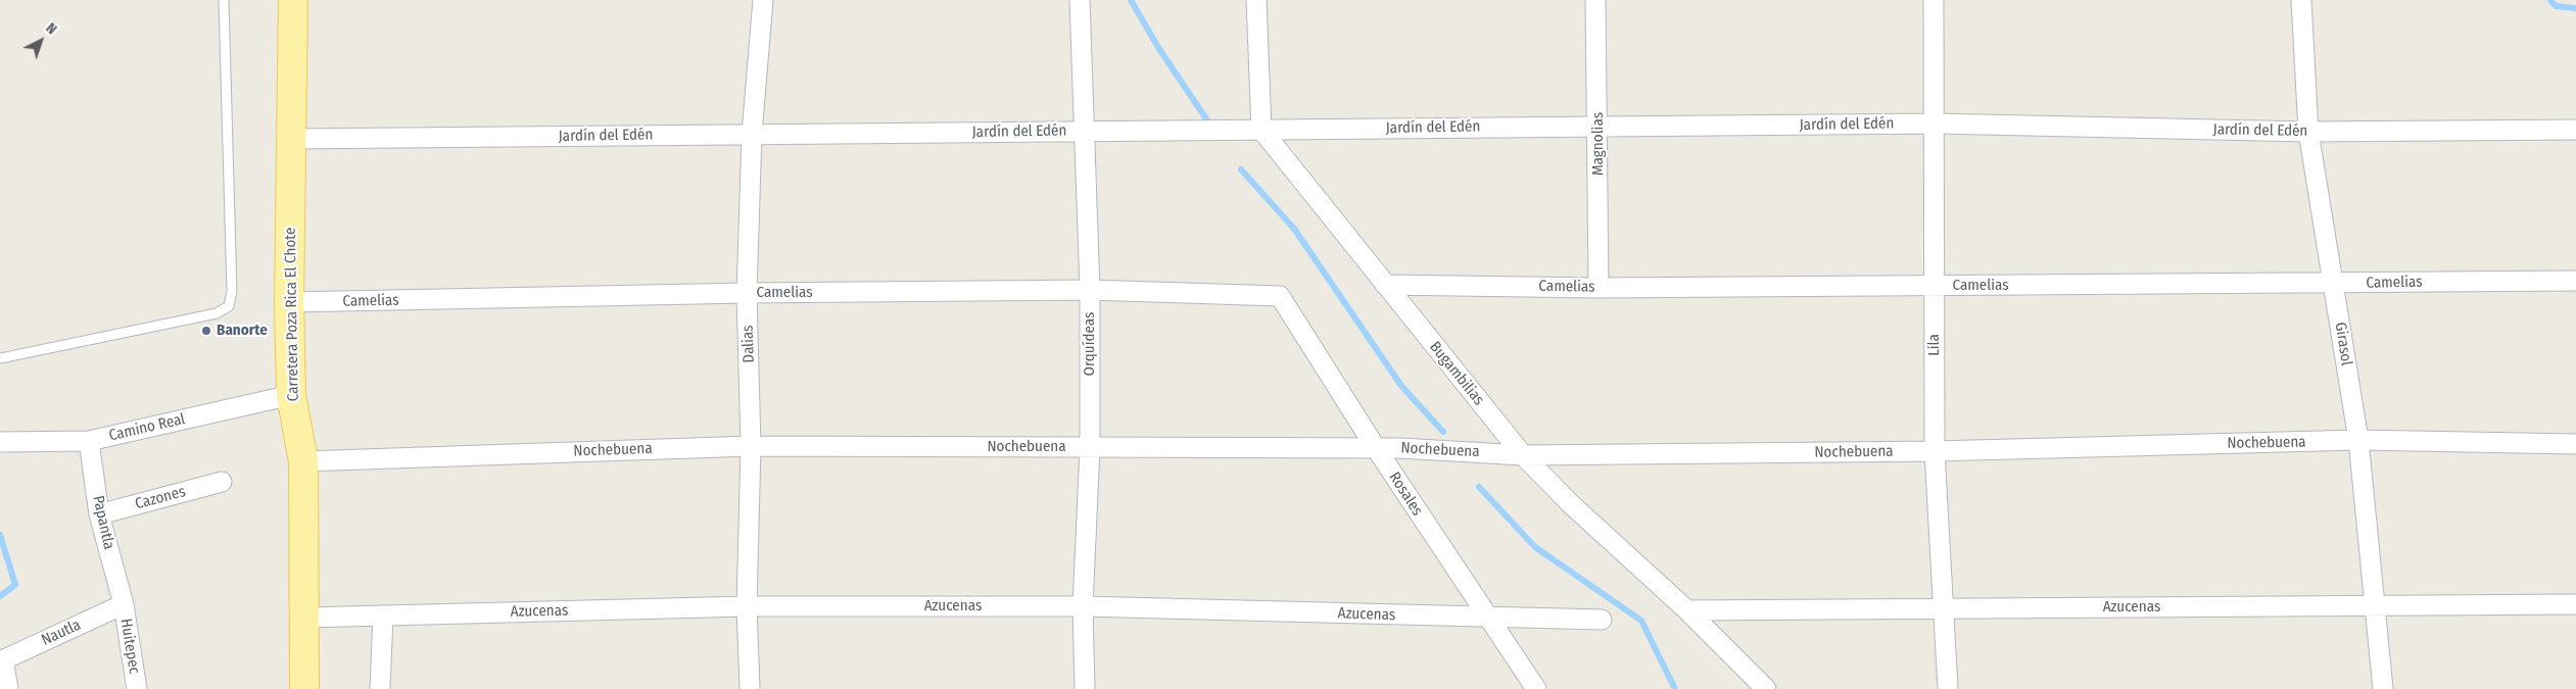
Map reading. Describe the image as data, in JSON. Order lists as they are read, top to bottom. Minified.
{"streets":{"main road":["Carretera Poza Rica El Chote"],"street":["Jardín del Edén","Magnolias","Camelias","Dalias","Orquídeas","Girasol","Lila","Bugambilias","Camino Real","Nochebuena","Rosales","Cazones","Papantla","Azucenas","Nautla","Huitepec"]},"crossings":[["Jardín del Edén","Magnolias"],["Jardín del Edén","Carretera Poza Rica El Chote"],["Jardín del Edén","Dalias"],["Jardín del Edén","Orquídeas"],["Jardín del Edén","Girasol"],["Jardín del Edén","Lila"],["Jardín del Edén","Bugambilias"],["Magnolias","Camelias"],["Camelias","Carretera Poza Rica El Chote"],["Camelias","Dalias"],["Camelias","Orquídeas"],["Camelias","Girasol"],["Camelias","Lila"],["Camelias","Bugambilias"],["Camelias","Rosales"],["Carretera Poza Rica El Chote","Camino Real"],["Carretera Poza Rica El Chote","Nochebuena"],["Carretera Poza Rica El Chote","Azucenas"],["Dalias","Nochebuena"],["Dalias","Azucenas"],["Orquídeas","Nochebuena"],["Orquídeas","Azucenas"],["Girasol","Nochebuena"],["Girasol","Azucenas"],["Lila","Nochebuena"],["Lila","Azucenas"],["Bugambilias","Nochebuena"],["Bugambilias","Azucenas"],["Camino Real","Papantla"],["Nochebuena","Rosales"],["Rosales","Azucenas"],["Cazones","Papantla"],["Papantla","Nautla"],["Papantla","Huitepec"],["Nautla","Huitepec"]],"places":["Banorte"],"north":"top right"}
